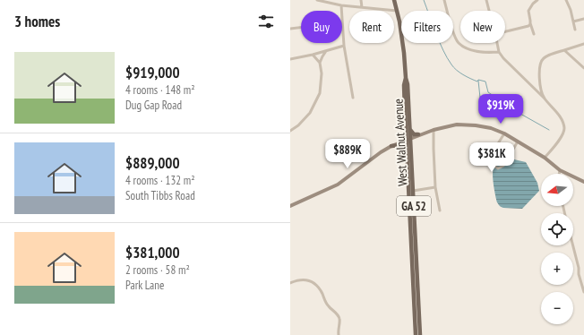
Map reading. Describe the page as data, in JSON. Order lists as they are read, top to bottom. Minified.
{"streets":{"main road":["West Walnut Avenue","GA 52"]},"north":"left","page":{"heading":"3 homes","chip":["Buy","Rent","Filters","New"],"list":[{"name":"$919,000","note":"4 rooms · 148 m² · Dug Gap Road"},{"name":"$889,000","note":"4 rooms · 132 m² · South Tibbs Road"},{"name":"$381,000","note":"2 rooms · 58 m² · Park Lane"}],"price":["$919K","$889K","$381K"],"map_buttons":["+","−"]}}
